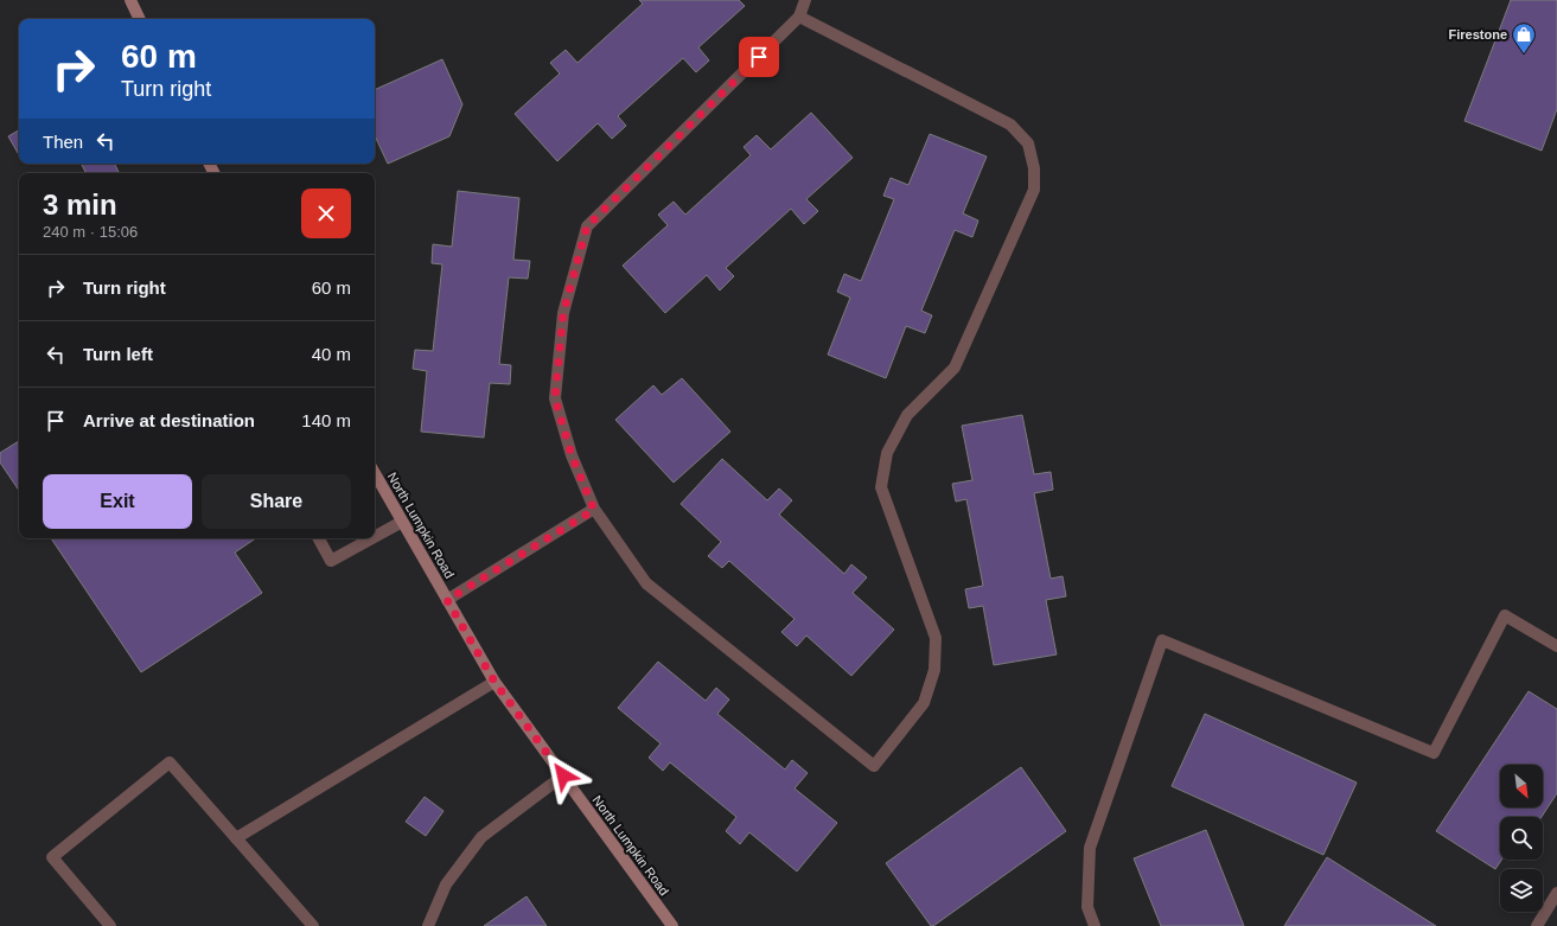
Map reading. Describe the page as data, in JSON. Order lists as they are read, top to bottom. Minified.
{"streets":{"street":["North Lumpkin Road"]},"places":{"shop":["Firestone"]},"north":"bottom right","page":{"turn":["60 m","Turn right"],"then":"Then","heading":["3 min","240 m · 15:06"],"list":[{"name":"Turn right","value":"60 m"},{"name":"Turn left","value":"40 m"},{"name":"Arrive at destination","value":"140 m"}],"buttons":["Exit","Share"]}}
